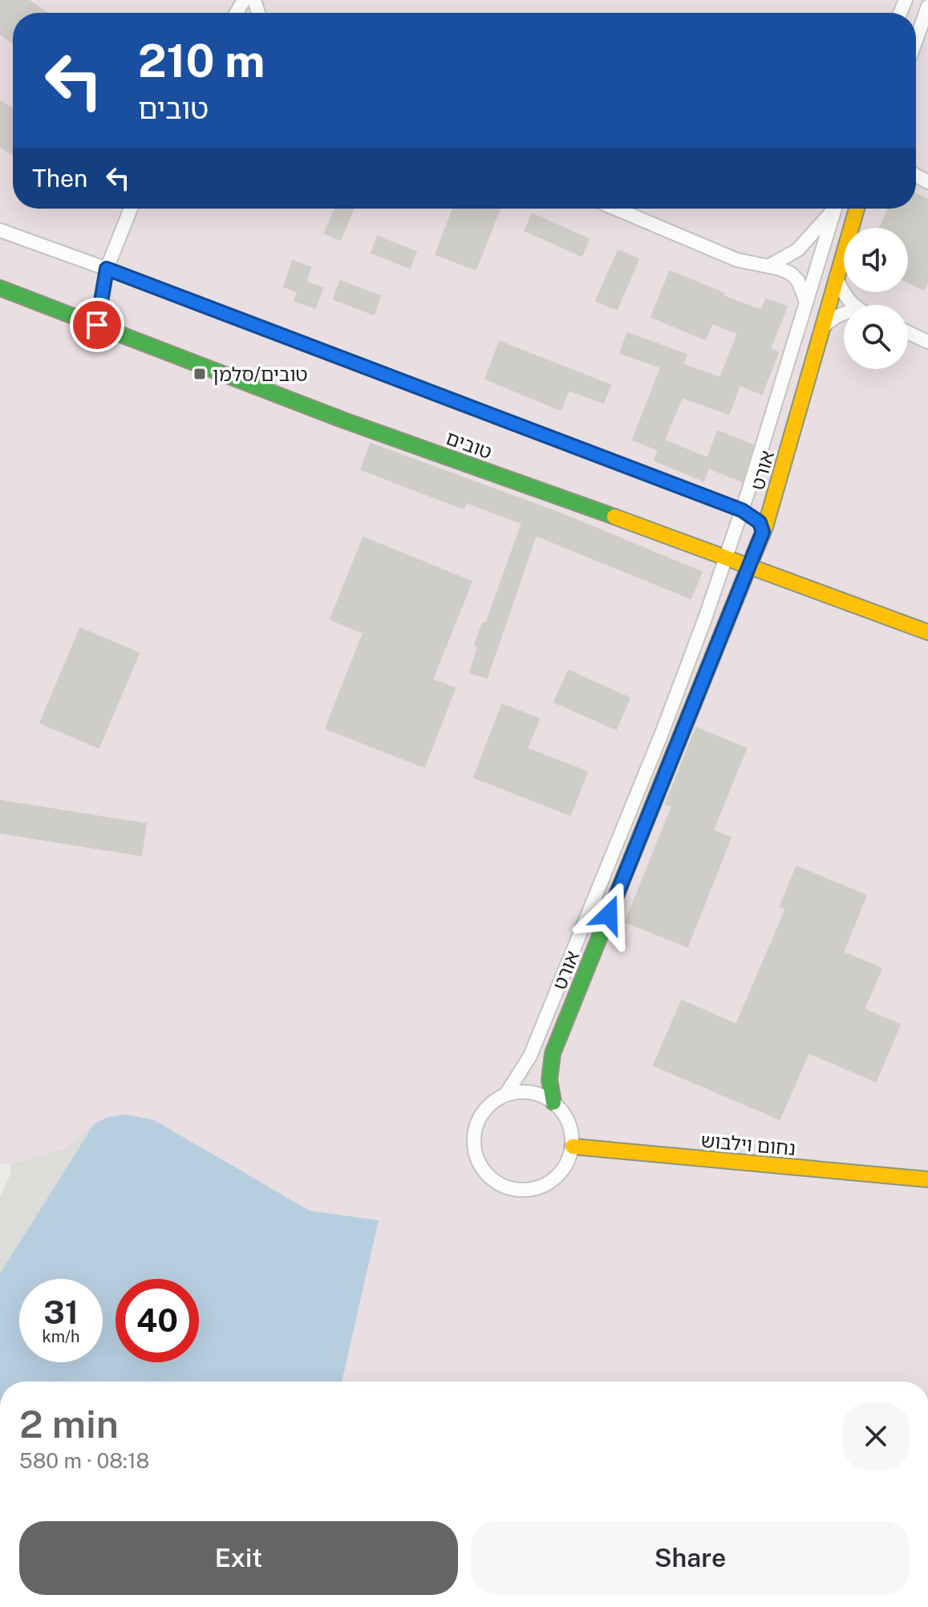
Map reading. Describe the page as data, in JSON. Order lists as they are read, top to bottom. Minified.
{"streets":{"street":["טובים","אורט","נחום וילבוש"]},"crossings":[["טובים","אורט"],["אורט","נחום וילבוש"]],"places":{"transit":["טובים/סלמן"]},"page":{"turn":["210 m","טובים"],"then":"Then","speed":"31 km/h","limit":"40","heading":["2 min","580 m · 08:18"],"buttons":["Exit","Share"]}}
